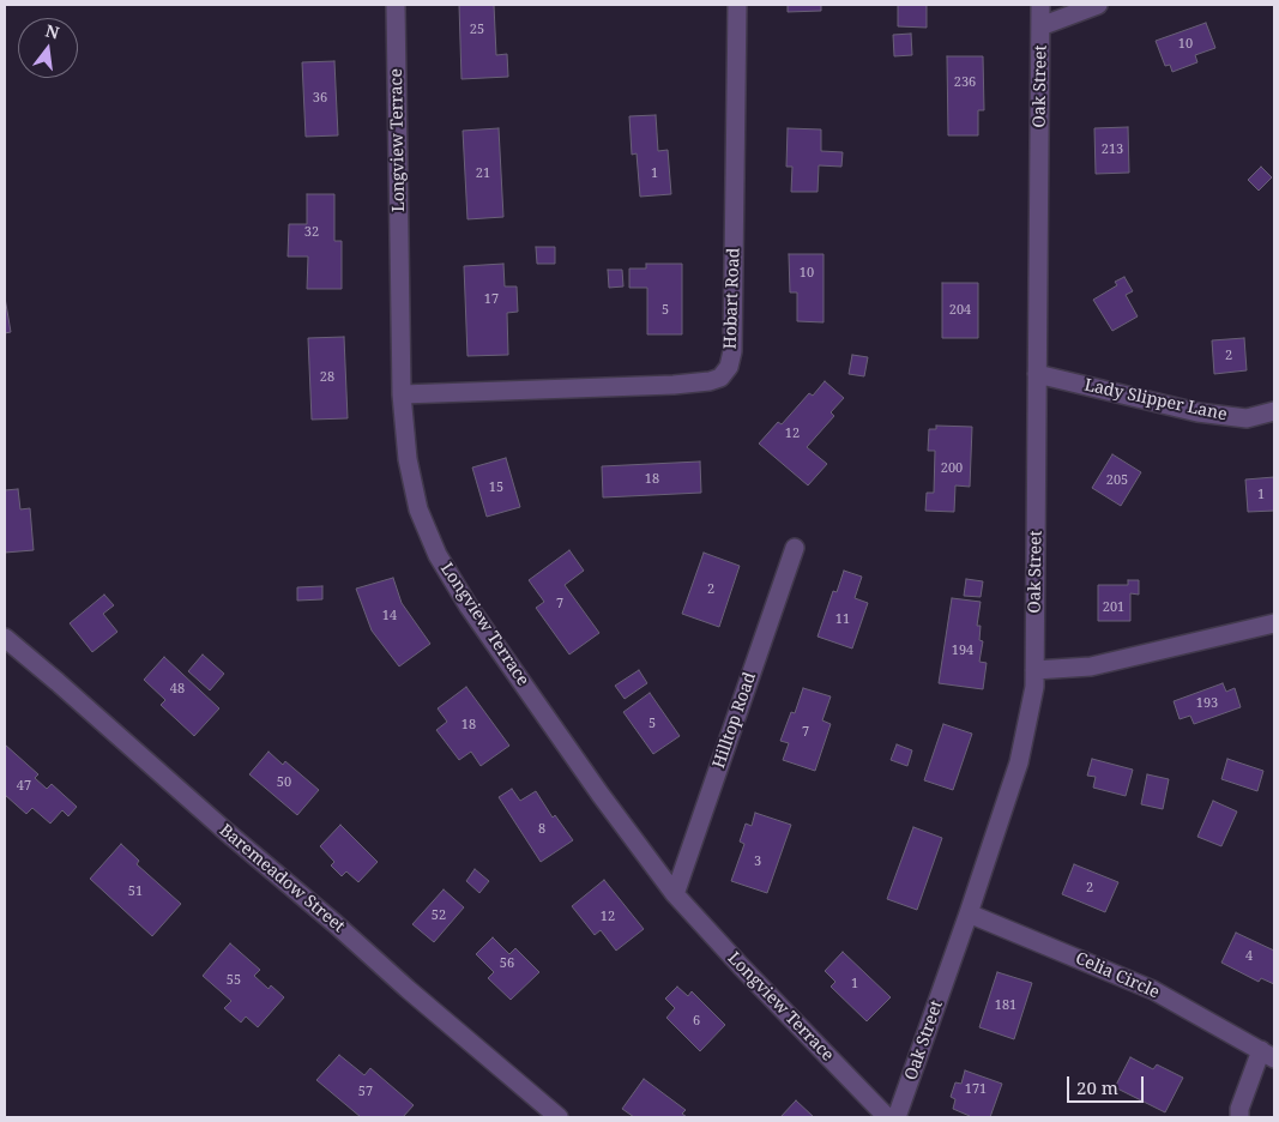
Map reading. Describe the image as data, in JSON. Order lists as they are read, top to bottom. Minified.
{"streets":{"street":["Oak Street","Longview Terrace","Hobart Road","Lady Slipper Lane","Hilltop Road","Baremeadow Street","Celia Circle"]},"crossings":[["Oak Street","Lady Slipper Lane"],["Oak Street","Celia Circle"],["Longview Terrace","Hobart Road"],["Longview Terrace","Hilltop Road"]],"house_numbers":["25","10","236","36","213","21","1","32","10","17","5","204","2","28","12","200","18","205","15","1","2","7","201","14","11","194","48","193","5","18","7","50","47","8","3","2","51","52","12","4","56","55","1","181","6","171","57"],"scale_bar":"20 m","north":"top"}
